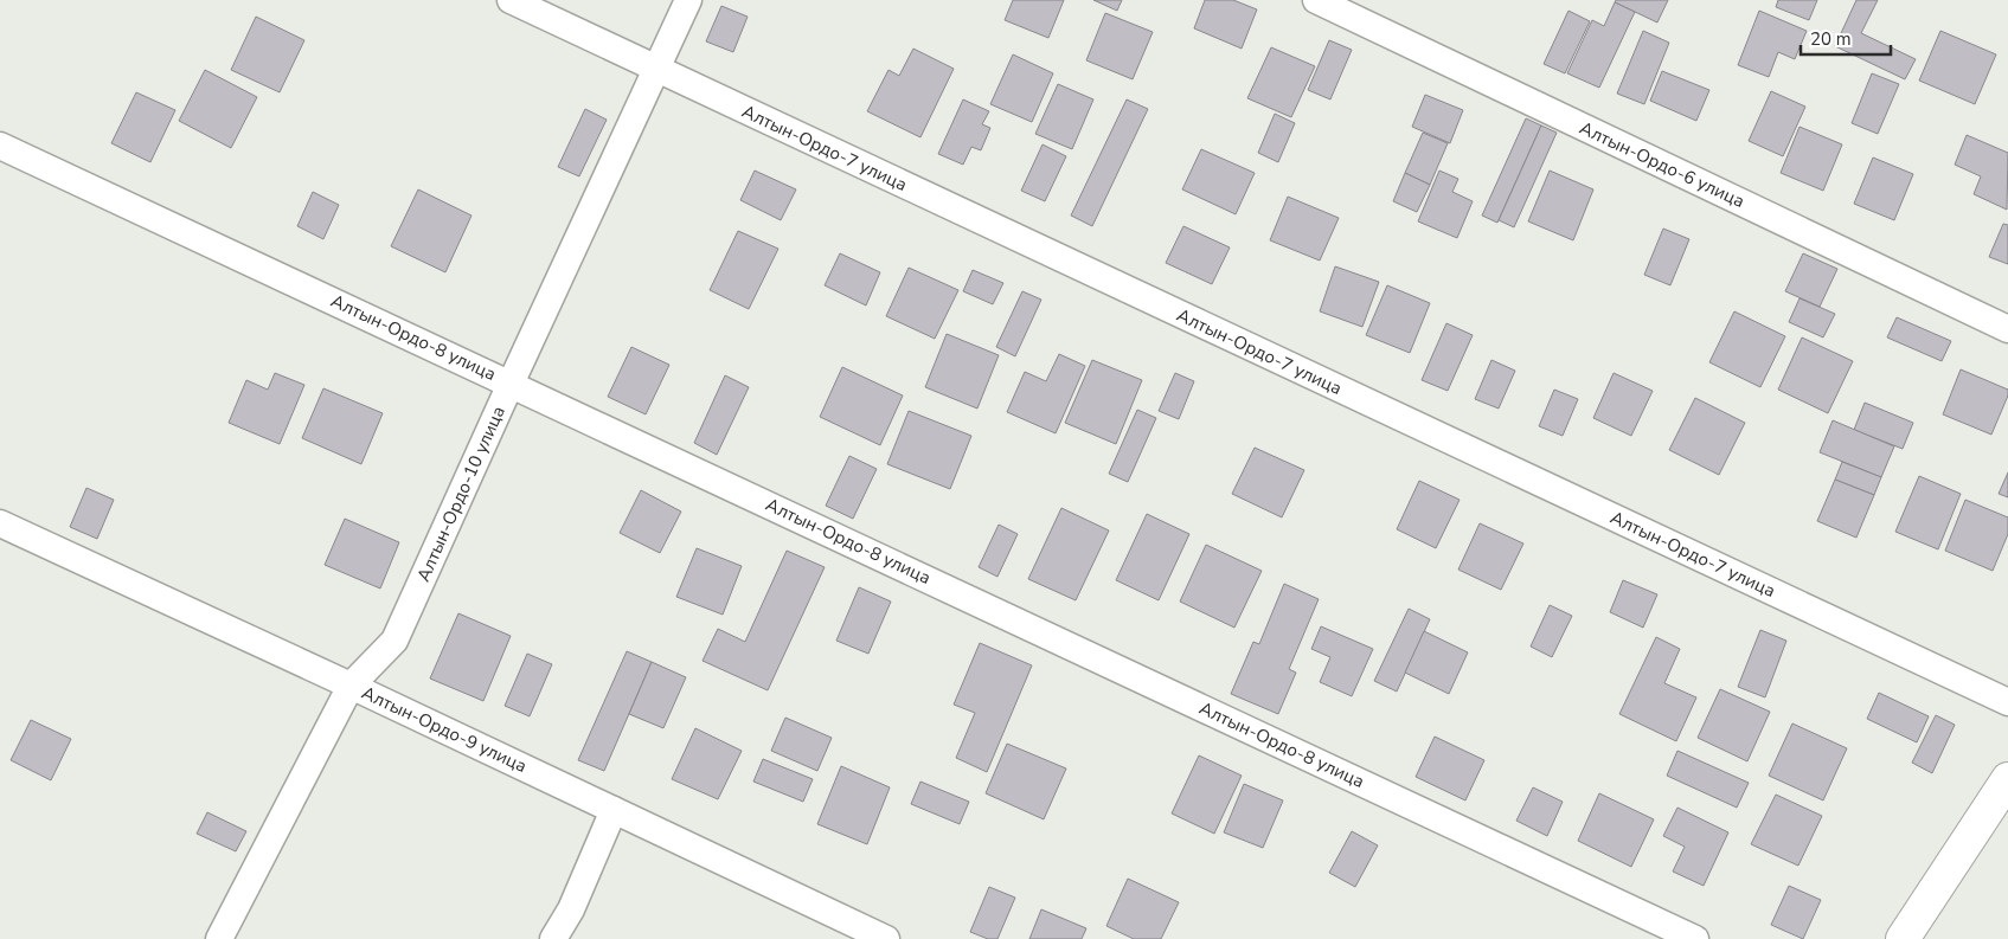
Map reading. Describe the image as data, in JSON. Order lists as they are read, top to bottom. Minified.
{"streets":{"street":["Алтын-Ордо-7 улица","Алтын-Ордо-6 улица","Алтын-Ордо-8 улица","Алтын-Ордо-10 улица","Алтын-Ордо-9 улица"]},"crossings":[["Алтын-Ордо-7 улица","Алтын-Ордо-10 улица"],["Алтын-Ордо-8 улица","Алтын-Ордо-10 улица"],["Алтын-Ордо-10 улица","Алтын-Ордо-9 улица"]],"scale_bar":"20 m"}
